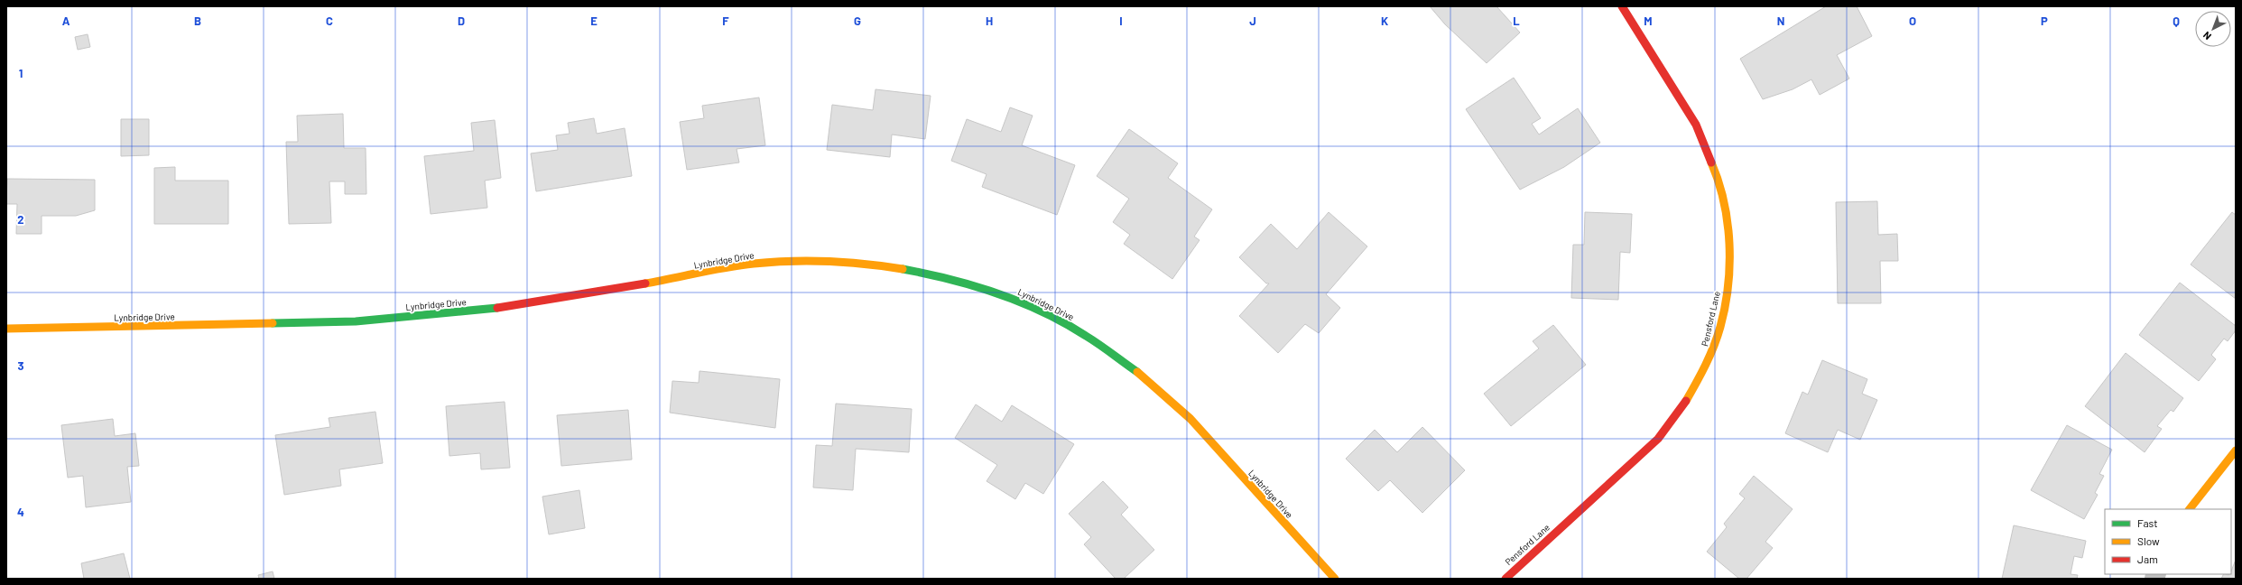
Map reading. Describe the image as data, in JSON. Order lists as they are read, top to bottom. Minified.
{"streets":{"street":["Lynbridge Drive","Pensford Lane"]},"legend":["Fast","Slow","Jam"],"north":"bottom left","grid":{"columns":["A","B","C","D","E","F","G","H","I","J","K","L","M","N","O","P","Q"],"rows":["1","2","3","4"]}}
